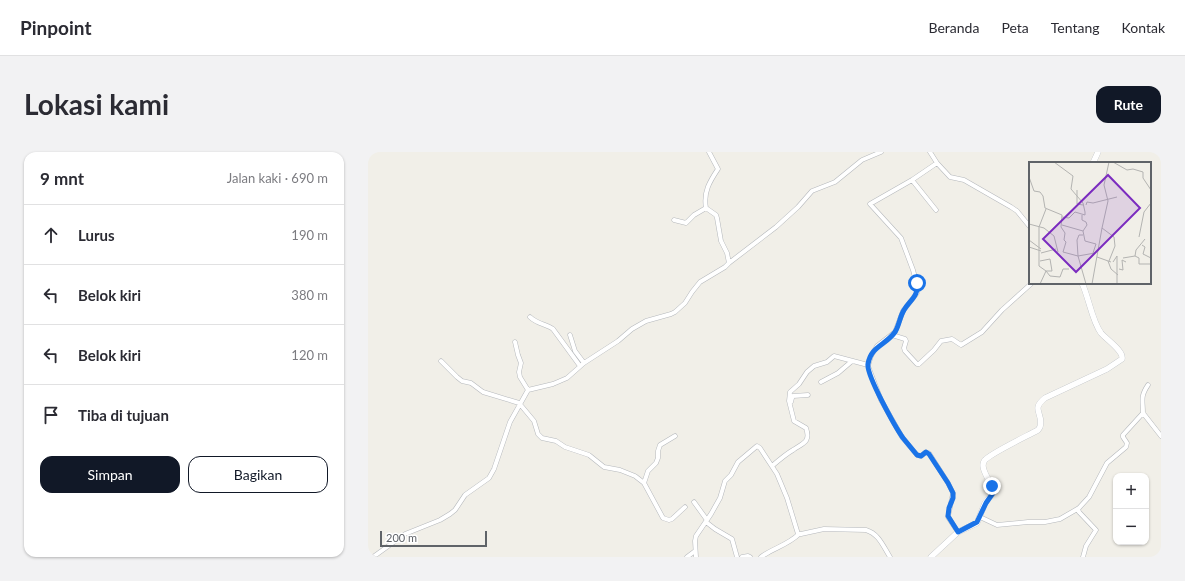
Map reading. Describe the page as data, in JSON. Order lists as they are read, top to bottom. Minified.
{"scale_bar":"200 m","page":{"header":"Pinpoint","nav":["Beranda","Peta","Tentang","Kontak"],"buttons":["Rute",["Simpan","Bagikan"]],"title":"Lokasi kami","heading":["9 mnt","Jalan kaki · 690 m"],"list":[["Lurus","190 m"],["Belok kiri","380 m"],["Belok kiri","120 m"],"Tiba di tujuan"],"map_buttons":["+","−"],"scale":"200 m"}}
